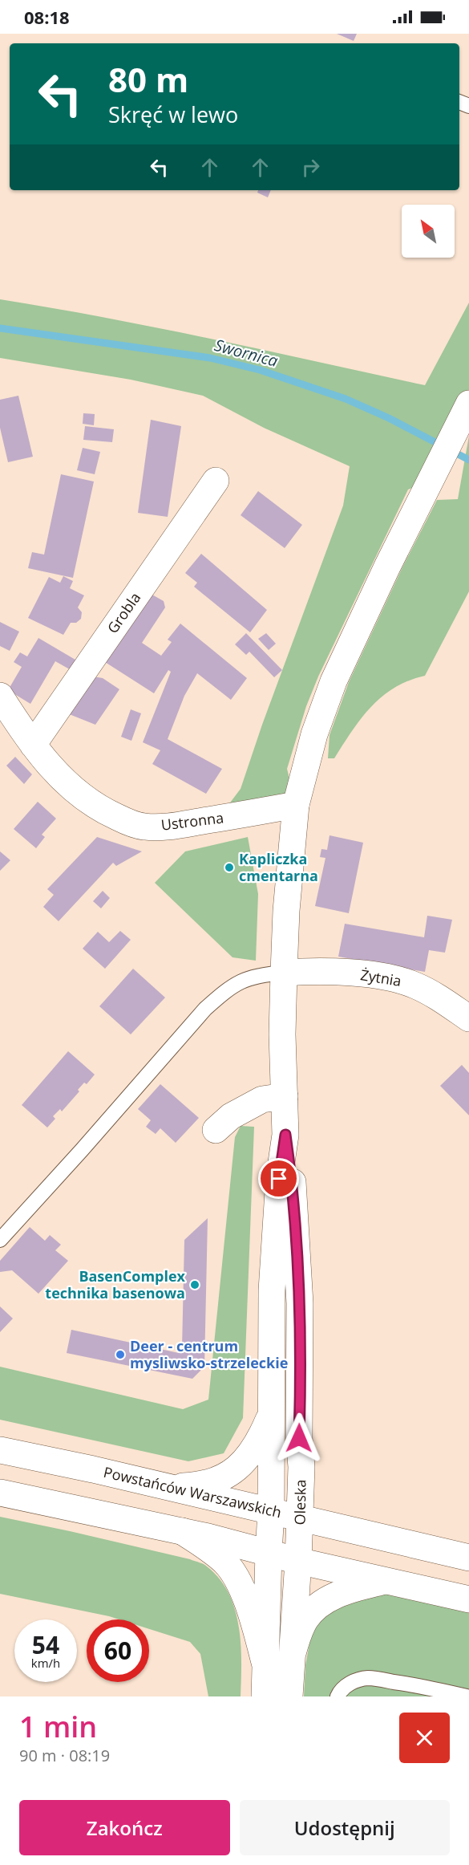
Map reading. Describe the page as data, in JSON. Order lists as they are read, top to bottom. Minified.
{"streets":{"main road":["Grobla","Ustronna","Żytnia","Powstańców Warszawskich","Oleska"]},"crossings":[["Grobla","Ustronna"],["Powstańców Warszawskich","Oleska"]],"water":["Swornica"],"places":["Kapliczka cmentarna","BasenComplex technika basenowa","Deer - centrum mysliwsko-strzeleckie"],"north":"top left","page":{"status":"08:18","turn":["80 m","Skręć w lewo"],"speed":"54 km/h","limit":"60","heading":["1 min","90 m · 08:19"],"buttons":["Zakończ","Udostępnij"]}}
